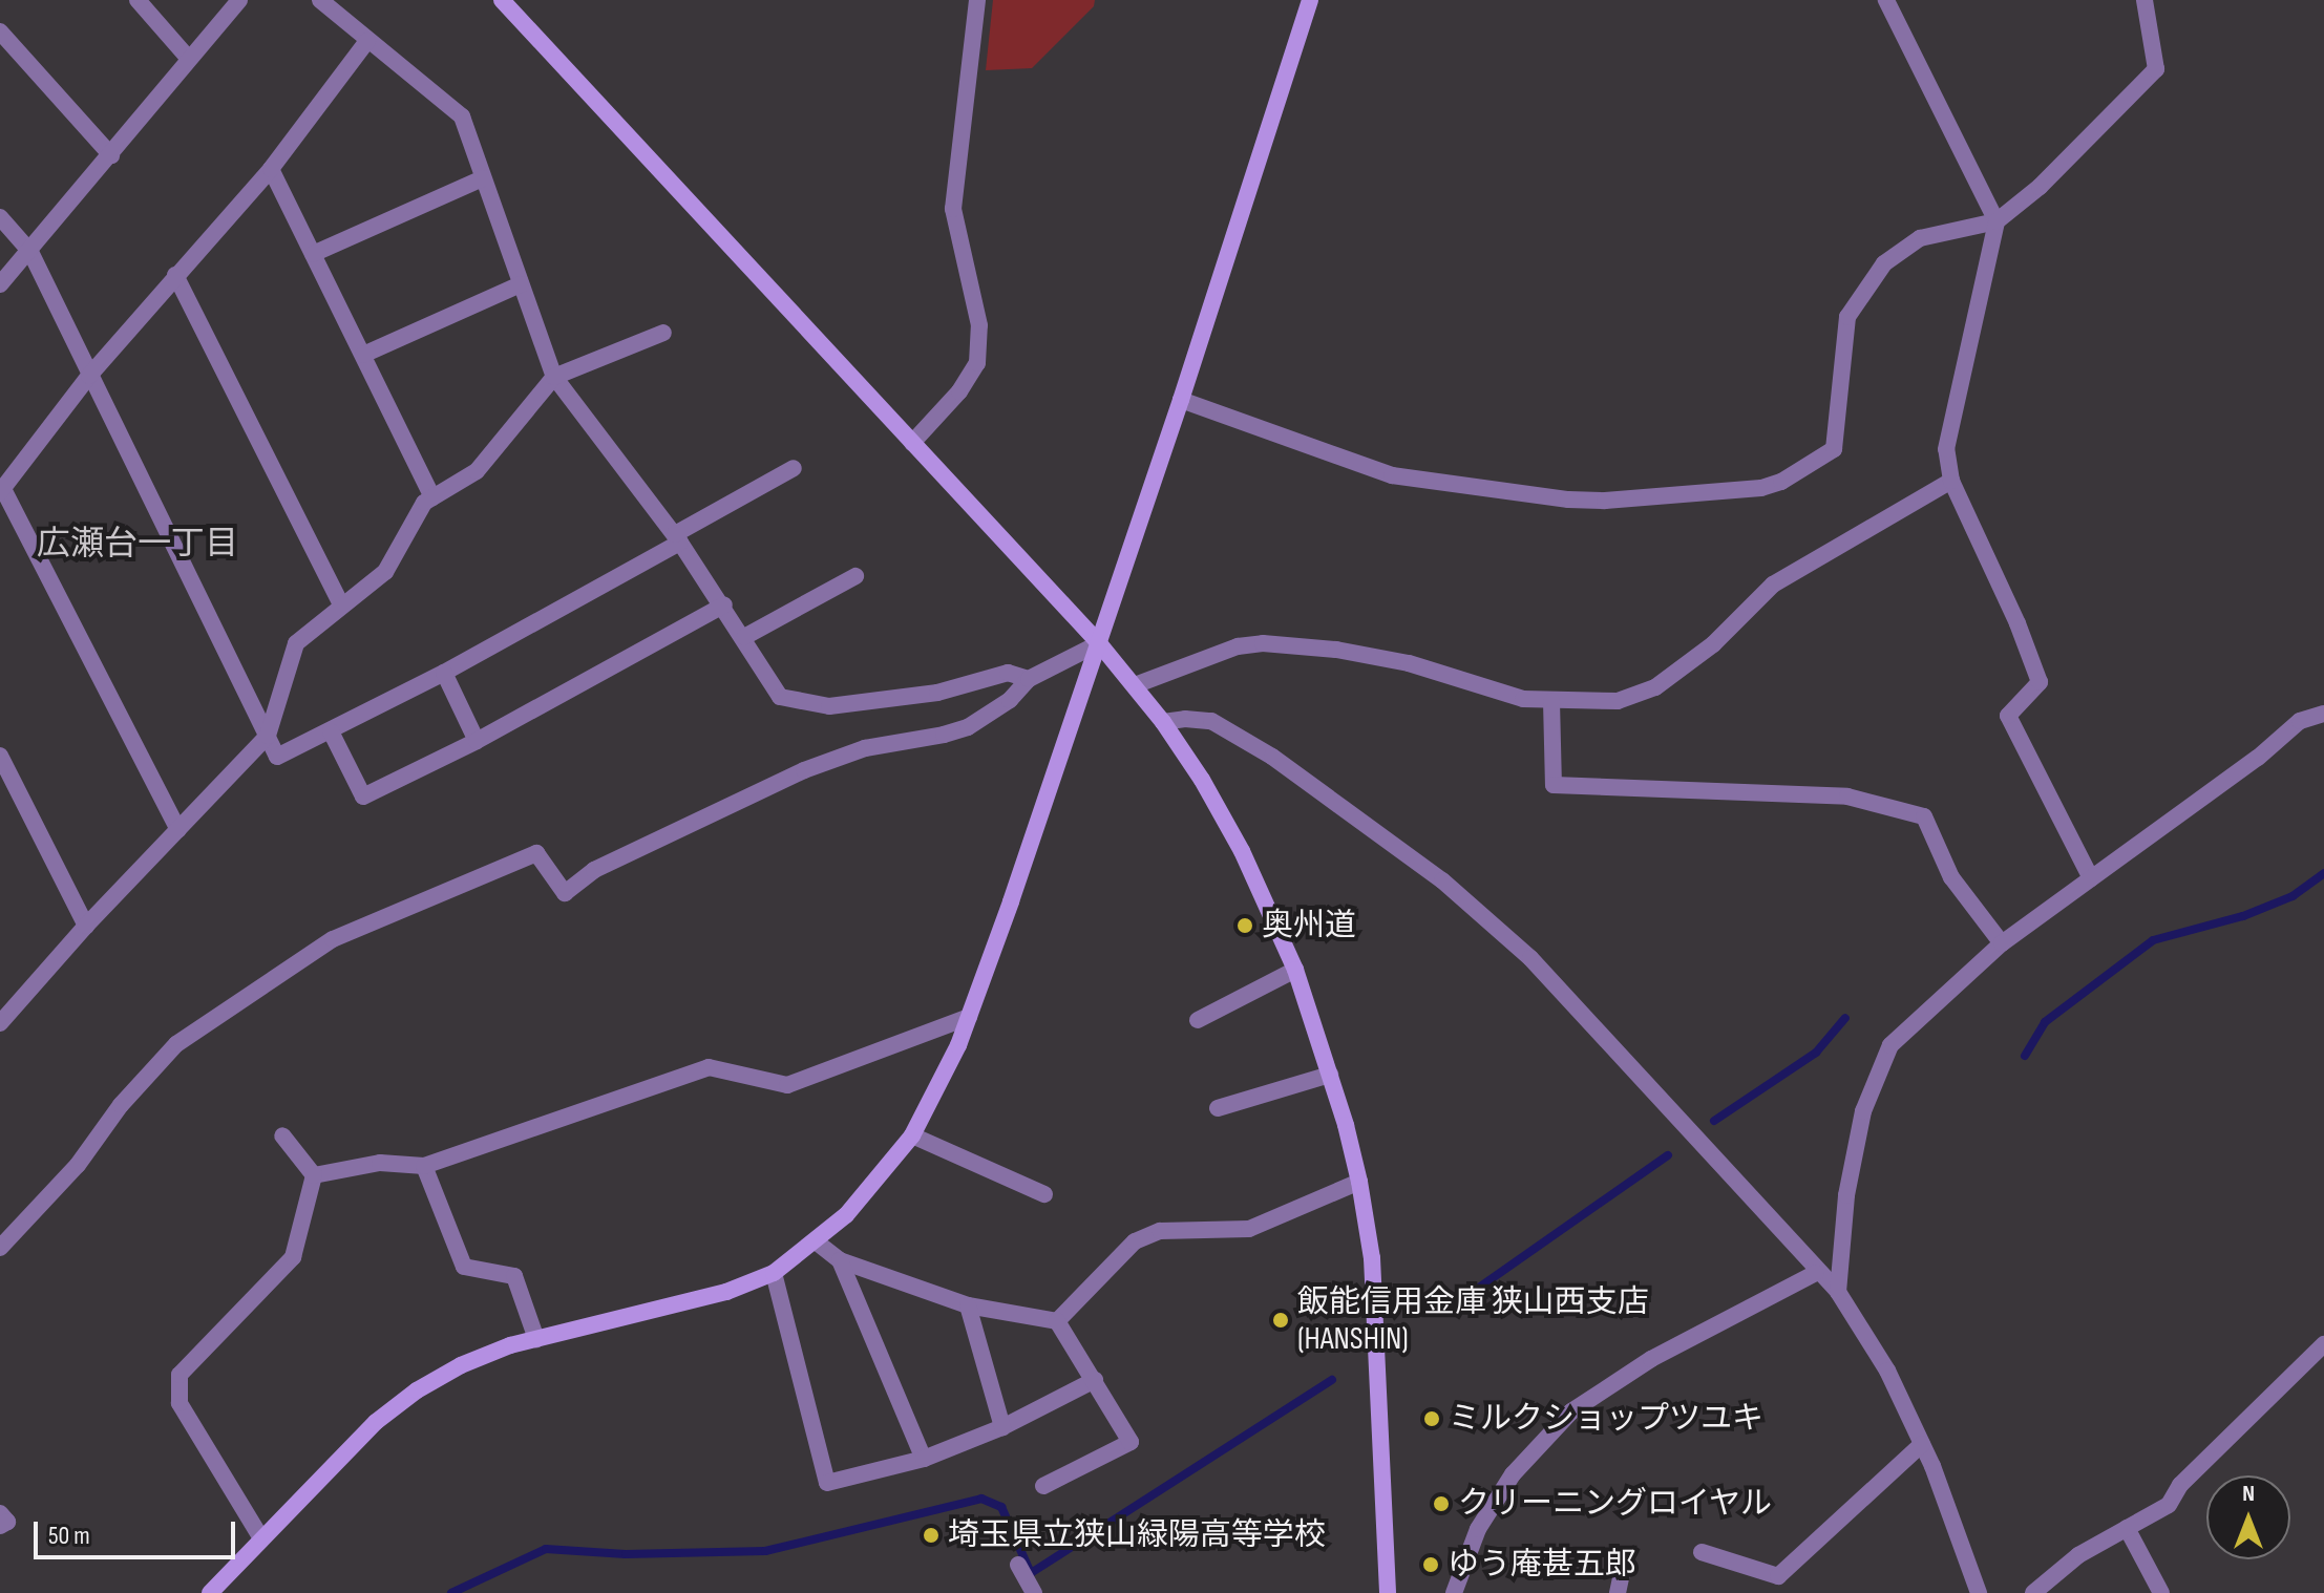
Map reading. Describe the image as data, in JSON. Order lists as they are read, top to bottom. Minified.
{"districts":["広瀬台一丁目"],"places":["奥州道","飯能信用金庫 狭山西支店 (HANSHIN)","ミルクショップツユキ","クリーニングロイヤル","埼玉県立狭山緑陽高等学校","ゆう庵甚五郎"],"scale_bar":"50 m","north":"top"}
